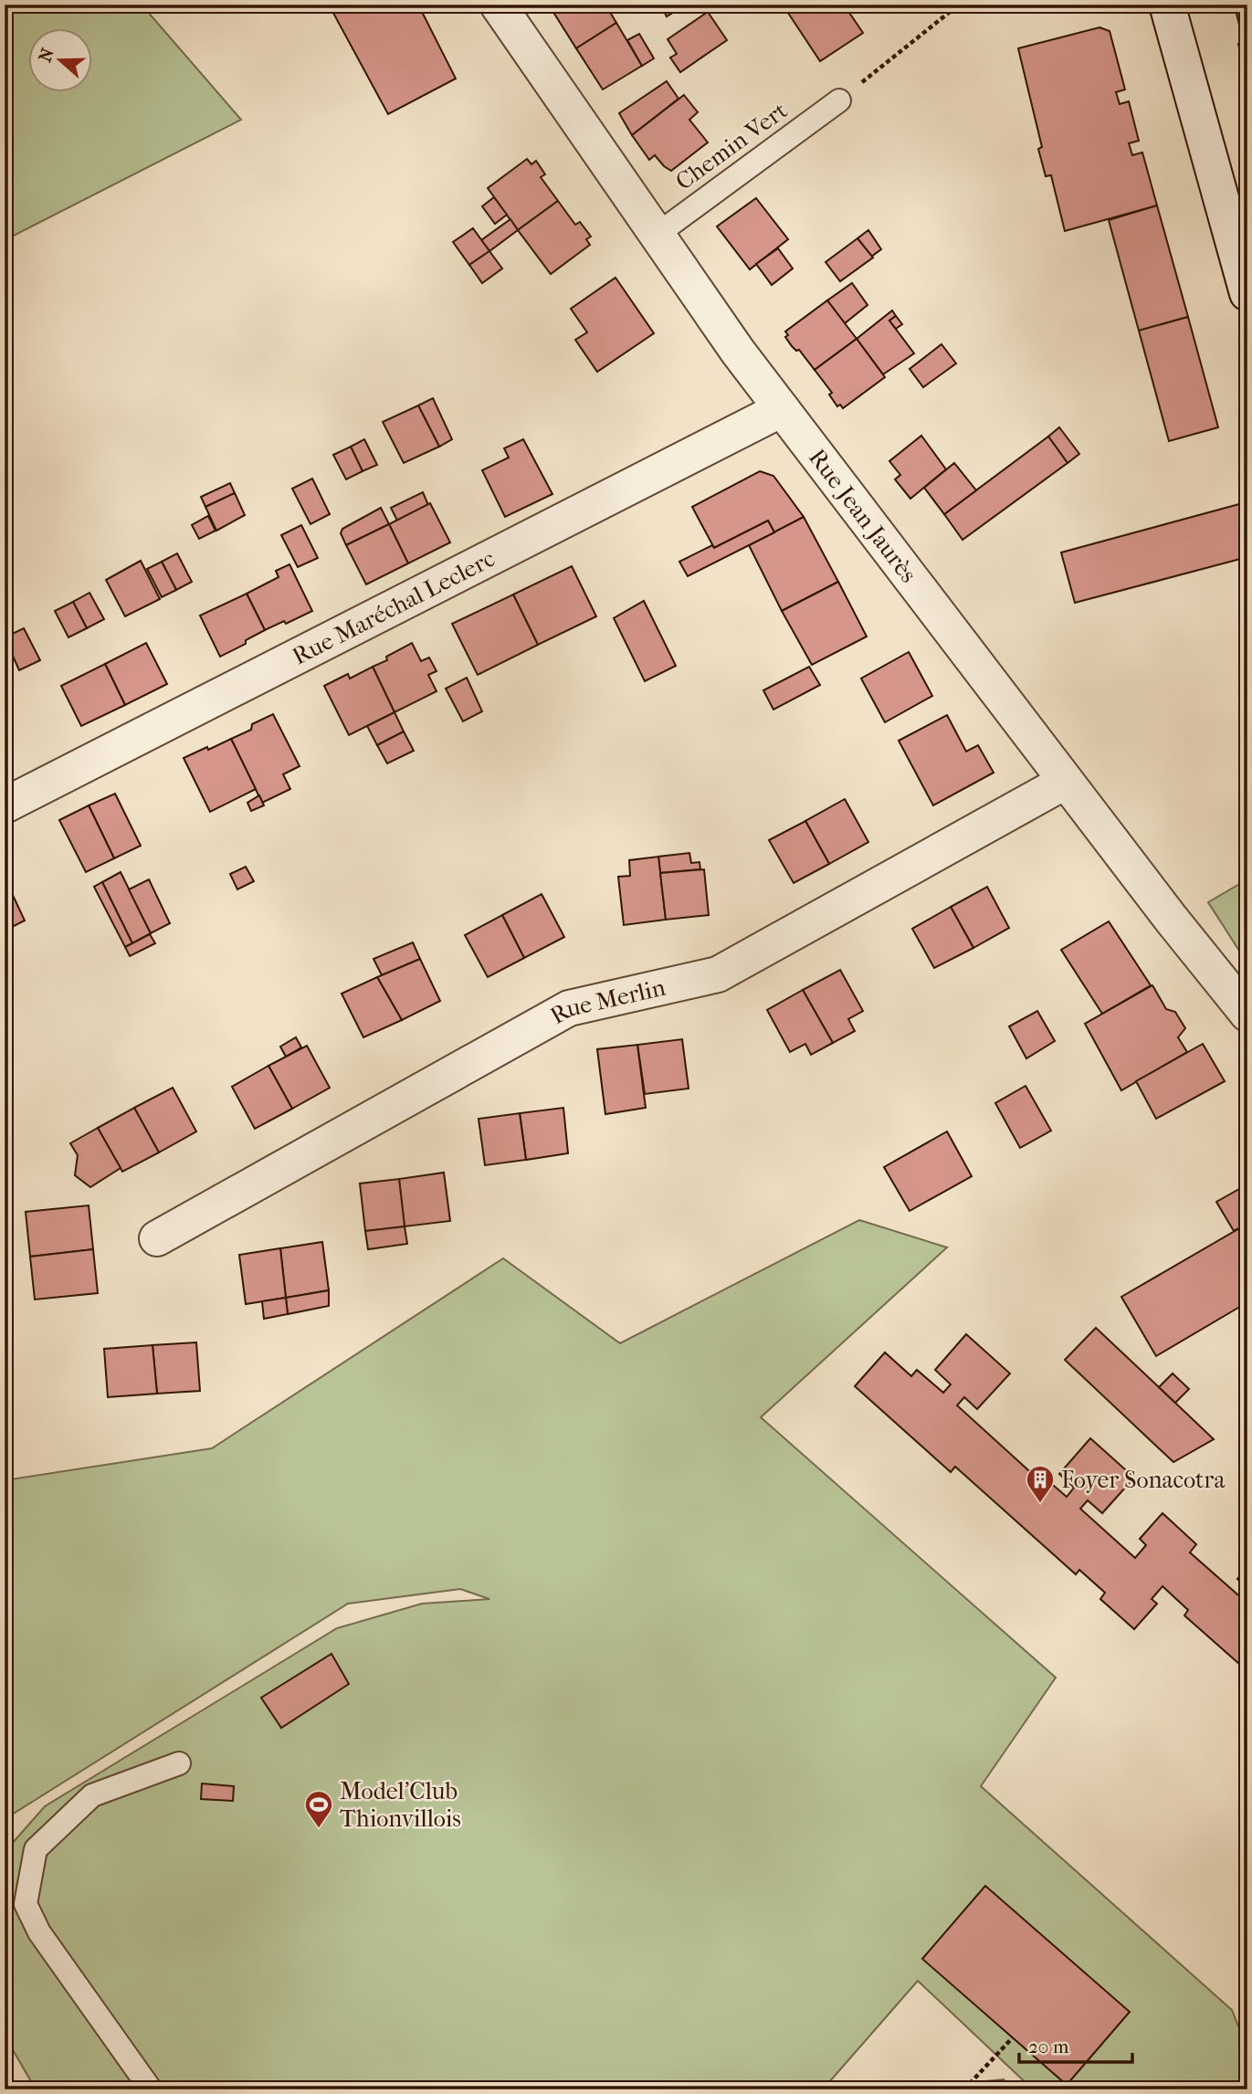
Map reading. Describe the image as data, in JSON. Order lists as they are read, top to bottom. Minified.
{"streets":{"street":["Rue Jean Jaurès","Rue Maréchal Leclerc","Rue Merlin"],"lane":["Chemin Vert"]},"crossings":[["Chemin Vert","Rue Jean Jaurès"],["Rue Jean Jaurès","Rue Maréchal Leclerc"],["Rue Jean Jaurès","Rue Merlin"]],"places":{"building":["Foyer Sonacotra"],"sports":["Model'Club Thionvillois"]},"scale_bar":"20 m","north":"left"}
